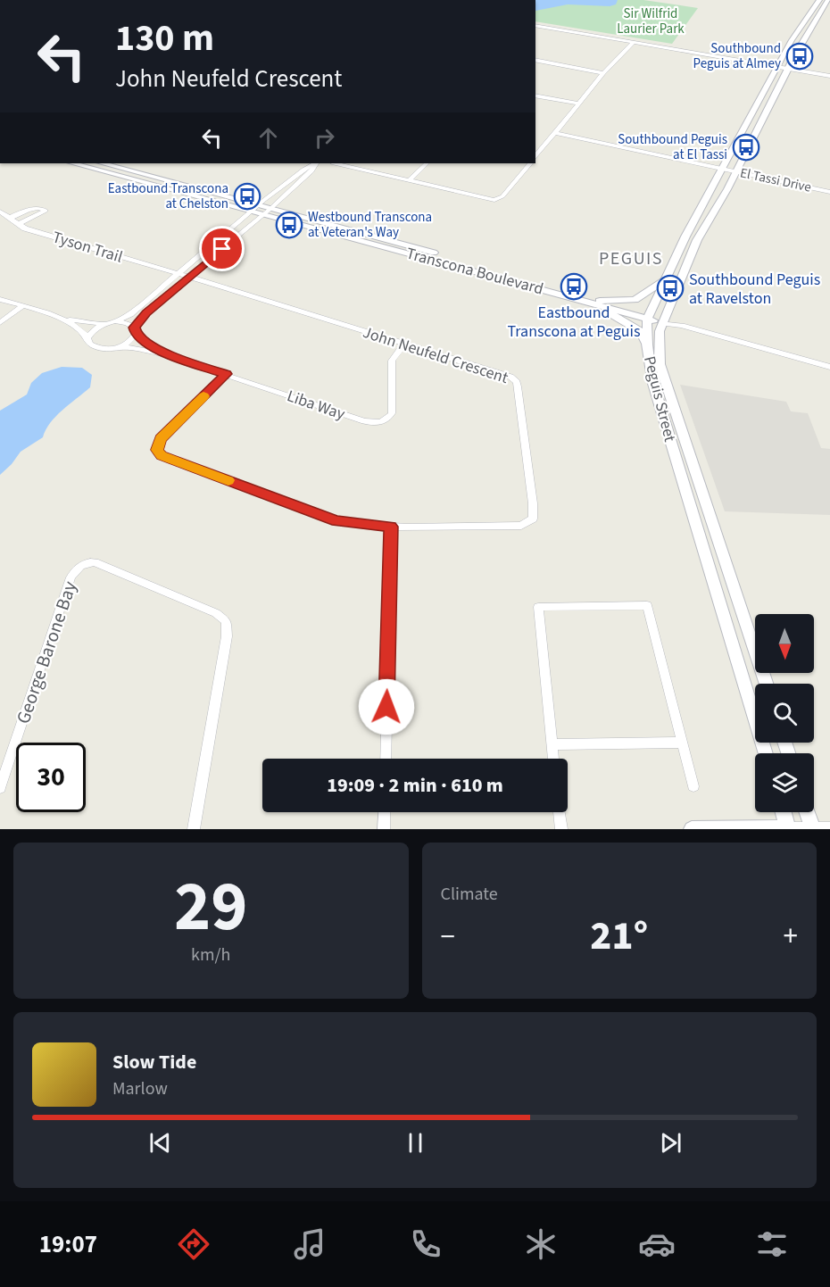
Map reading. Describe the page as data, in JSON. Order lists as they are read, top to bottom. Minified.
{"streets":{"street":["El Tassi Drive","Tyson Trail","Transcona Boulevard","John Neufeld Crescent","Peguis Street","Liba Way","George Barone Bay"]},"crossings":[["El Tassi Drive","Peguis Street"],["Tyson Trail","John Neufeld Crescent"],["Transcona Boulevard","Peguis Street"],["John Neufeld Crescent","Liba Way"]],"districts":["PEGUIS"],"parks":["Sir Wilfrid Laurier Park"],"places":{"bus stop":["Southbound Peguis at Almey","Southbound Peguis at El Tassi","Eastbound Transcona at Chelston","Westbound Transcona at Veteran's Way","Eastbound Transcona at Peguis","Southbound Peguis at Ravelston"]},"north":"bottom","page":{"turn":["130 m","John Neufeld Crescent"],"limit":"30","trip":"19:09 · 2 min · 610 m","tile":[["29","km/h"],"Climate"],"heat":["−","21°","+"],"song":["Slow Tide","Marlow"],"tabs":"19:07"}}
